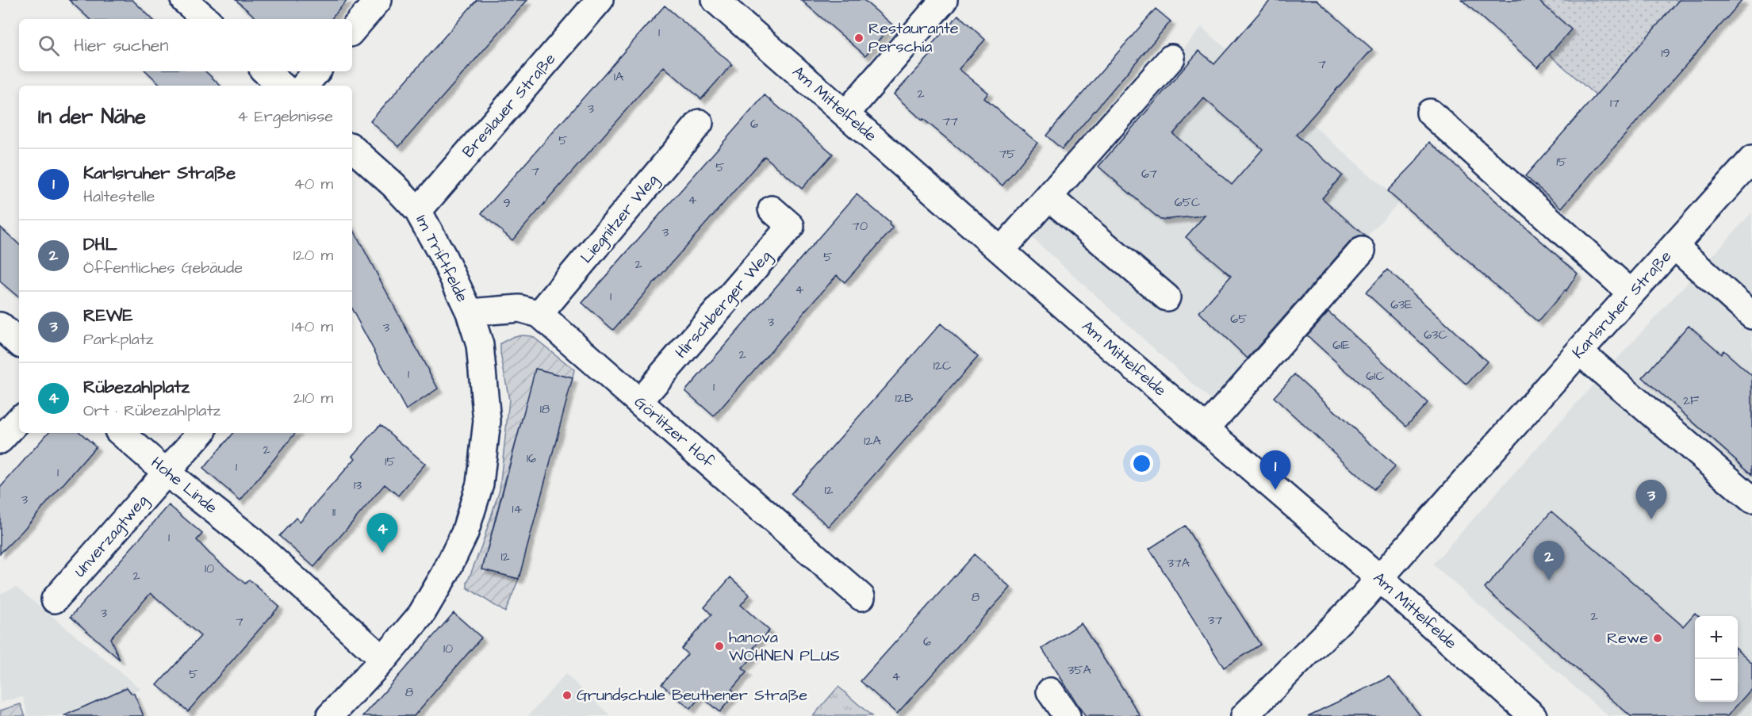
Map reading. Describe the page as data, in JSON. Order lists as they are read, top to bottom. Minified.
{"streets":{"street":["Am Mittelfelde","Breslauer Straße","Liegnitzer Weg","Im Triftfelde","Hirschberger Weg","Karlsruher Straße","Görlitzer Hof","Hohe Linde","Unverzagtweg"]},"crossings":[["Am Mittelfelde","Karlsruher Straße"],["Breslauer Straße","Im Triftfelde"],["Liegnitzer Weg","Görlitzer Hof"],["Im Triftfelde","Görlitzer Hof"],["Im Triftfelde","Hohe Linde"],["Hirschberger Weg","Görlitzer Hof"],["Hohe Linde","Unverzagtweg"]],"places":["Restaurante Perschia","Rewe","hanova WOHNEN PLUS","Grundschule Beuthener Straße"],"house_numbers":["1","19","7","1A","2","17","3","77","6","5","75","15","5","7","67","4","65C","9","70","3","5","2","4","1","63E","65","3","3","63C","61E","2","12C","1","61C","1","12B","2F","18","12A","2","16","15","1","1","13","12","3","14","11","1","12","37A","10","2","8","3","2","37","7","6","10","35A","5","4","8"],"page":{"search":"Hier suchen","heading":["In der Nähe","4 Ergebnisse"],"list":[{"mark":"1","name":"Karlsruher Straße","note":"Haltestelle","value":"40 m"},{"mark":"2","name":"DHL","note":"Öffentliches Gebäude","value":"120 m"},{"mark":"3","name":"REWE","note":"Parkplatz","value":"140 m"},{"mark":"4","name":"Rübezahlplatz","note":"Ort · Rübezahlplatz","value":"210 m"}],"pins":["1","3","4","2"],"map_buttons":["+","−"]}}
